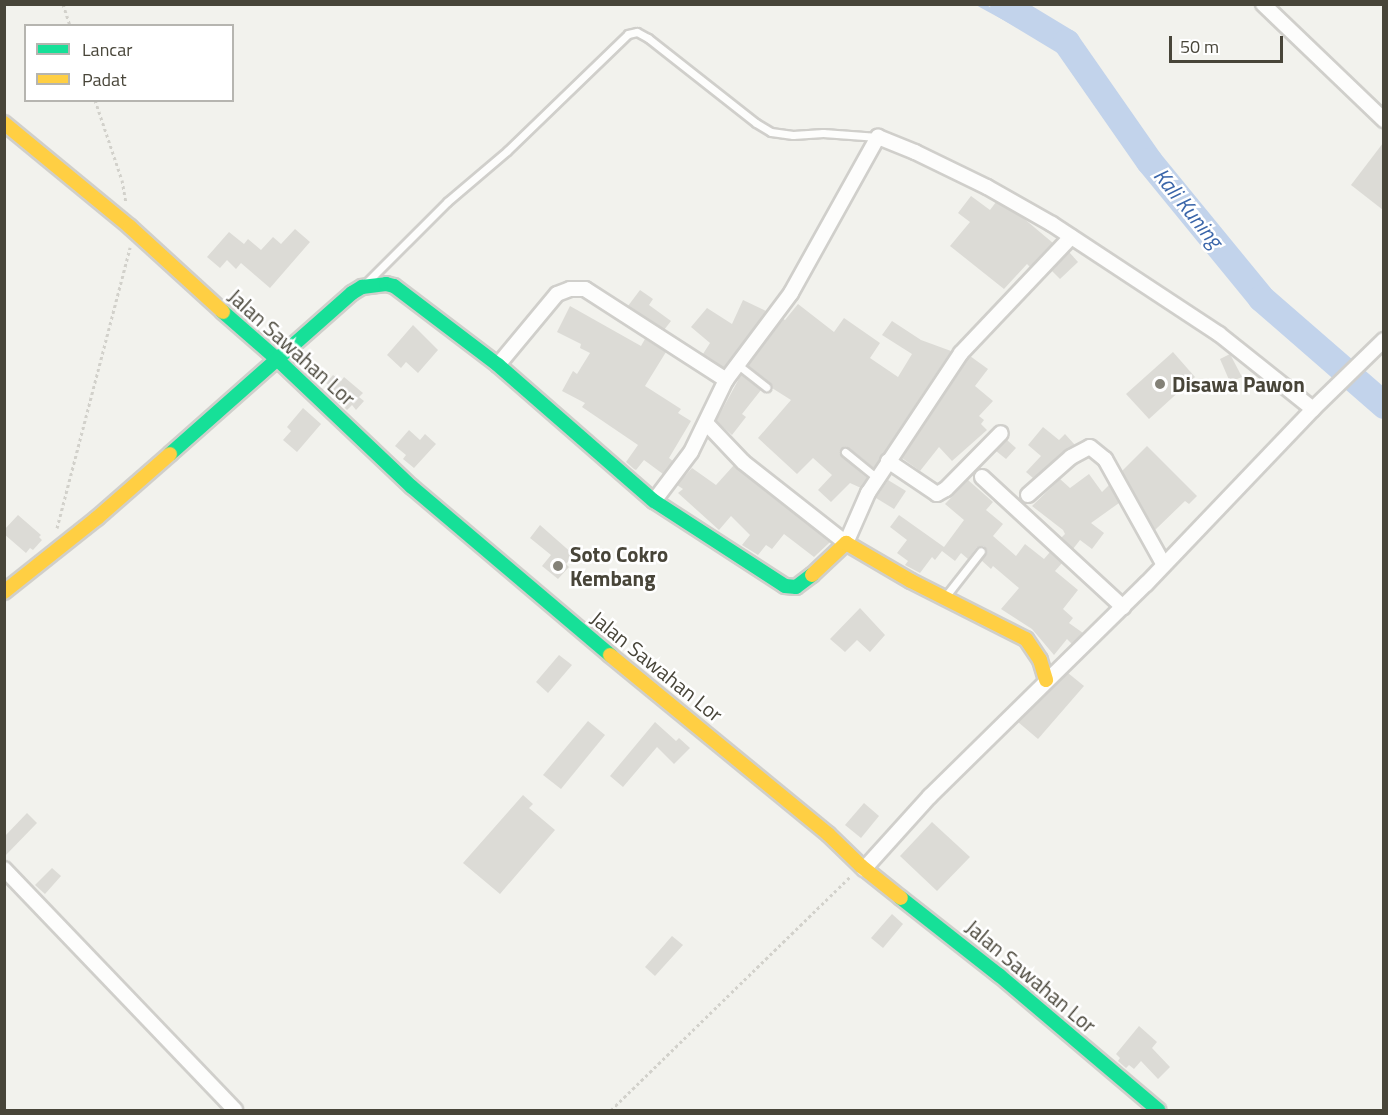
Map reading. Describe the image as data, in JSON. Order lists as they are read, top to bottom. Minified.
{"streets":{"main road":["Jalan Sawahan Lor"]},"water":["Kali Kuning"],"places":["Disawa Pawon","Soto Cokro Kembang"],"legend":["Lancar","Padat"],"scale_bar":"50 m"}
